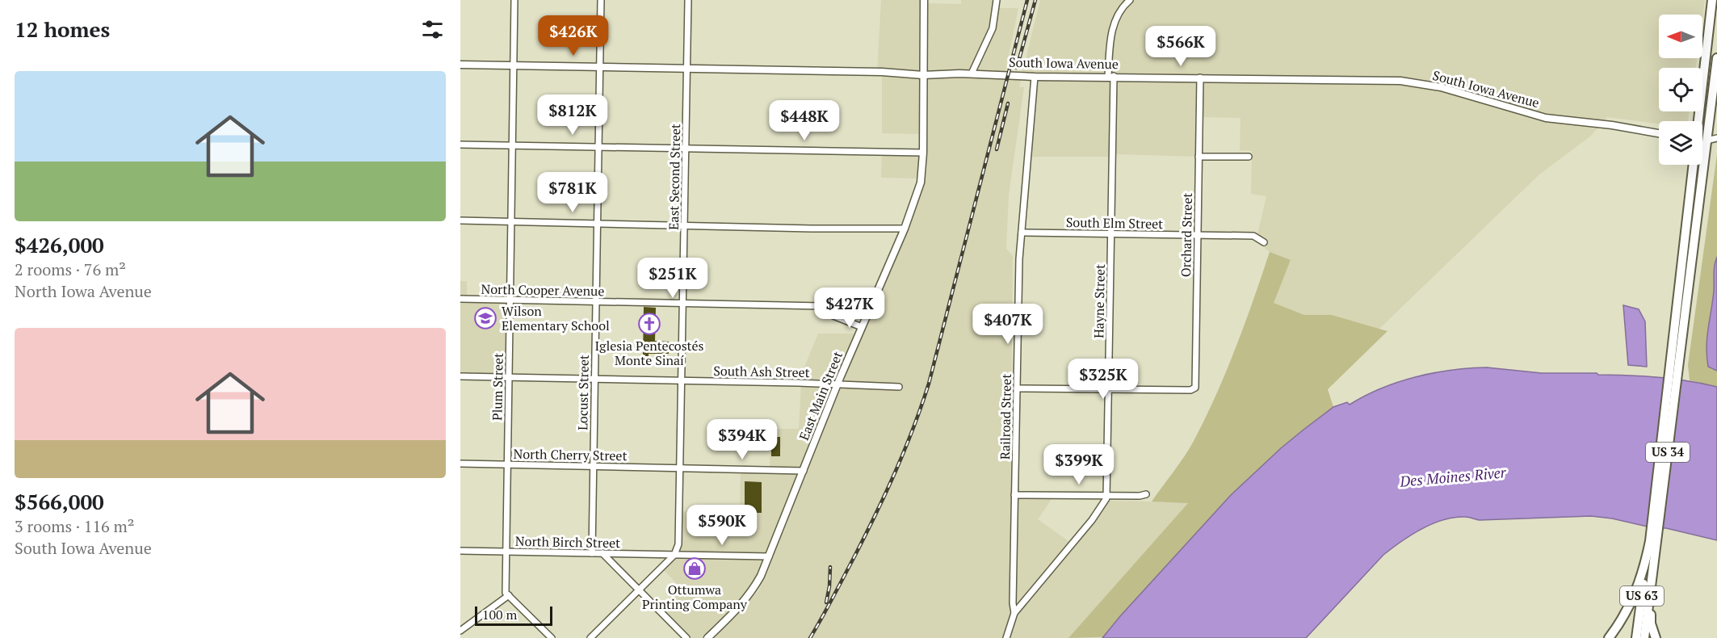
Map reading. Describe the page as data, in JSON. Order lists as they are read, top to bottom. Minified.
{"streets":{"highway":["US 34","US 63"],"main road":["South Iowa Avenue","East Main Street"],"street":["East Second Street","South Elm Street","Orchard Street","North Cooper Avenue","Hayne Street","South Ash Street","Plum Street","Locust Street","Railroad Street","North Cherry Street","North Birch Street"]},"crossings":[["South Iowa Avenue","East Second Street"],["South Iowa Avenue","Orchard Street"],["South Iowa Avenue","Hayne Street"],["South Iowa Avenue","Plum Street"],["South Iowa Avenue","Locust Street"],["South Iowa Avenue","East Main Street"],["South Iowa Avenue","Railroad Street"],["East Second Street","North Cooper Avenue"],["East Second Street","South Ash Street"],["East Second Street","North Cherry Street"],["East Second Street","North Birch Street"],["South Elm Street","Orchard Street"],["South Elm Street","Hayne Street"],["South Elm Street","Railroad Street"],["Orchard Street","Hayne Street"],["North Cooper Avenue","Plum Street"],["North Cooper Avenue","Locust Street"],["North Cooper Avenue","East Main Street"],["South Ash Street","Plum Street"],["South Ash Street","Locust Street"],["South Ash Street","East Main Street"],["Plum Street","North Cherry Street"],["Plum Street","North Birch Street"],["Locust Street","North Cherry Street"],["Locust Street","North Birch Street"],["East Main Street","North Cherry Street"],["East Main Street","North Birch Street"],["US 34","US 63"]],"water":["Des Moines River"],"places":{"school or university":["Wilson Elementary School"],"church":["Iglesia Pentecostés Monte Sinaí"],"shop":["Ottumwa Printing Company"]},"scale_bar":"100 m","north":"left","page":{"heading":"12 homes","price":["$426K","$566K","$812K","$448K","$781K","$251K","$427K","$407K","$325K","$394K","$399K","$590K"],"list":[{"name":"$426,000","note":"2 rooms · 76 m² · North Iowa Avenue"},{"name":"$566,000","note":"3 rooms · 116 m² · South Iowa Avenue"}],"scale":"100 m"}}
